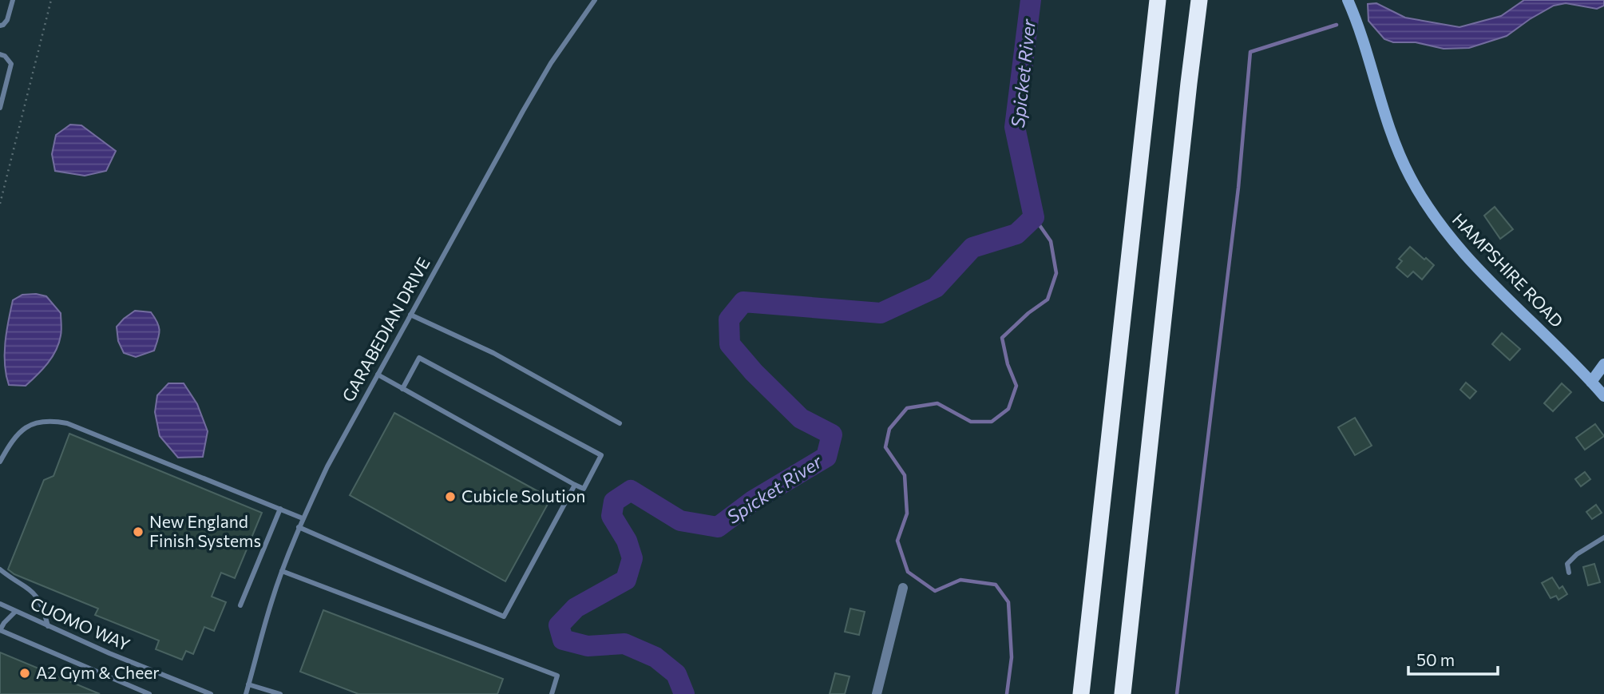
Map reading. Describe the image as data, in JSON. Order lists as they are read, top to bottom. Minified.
{"streets":{"street":["HAMPSHIRE ROAD"],"lane":["GARABEDIAN DRIVE","CUOMO WAY"]},"water":["Spicket River"],"places":["Cubicle Solution","New England Finish Systems","A2 Gym & Cheer"],"scale_bar":"50 m"}
